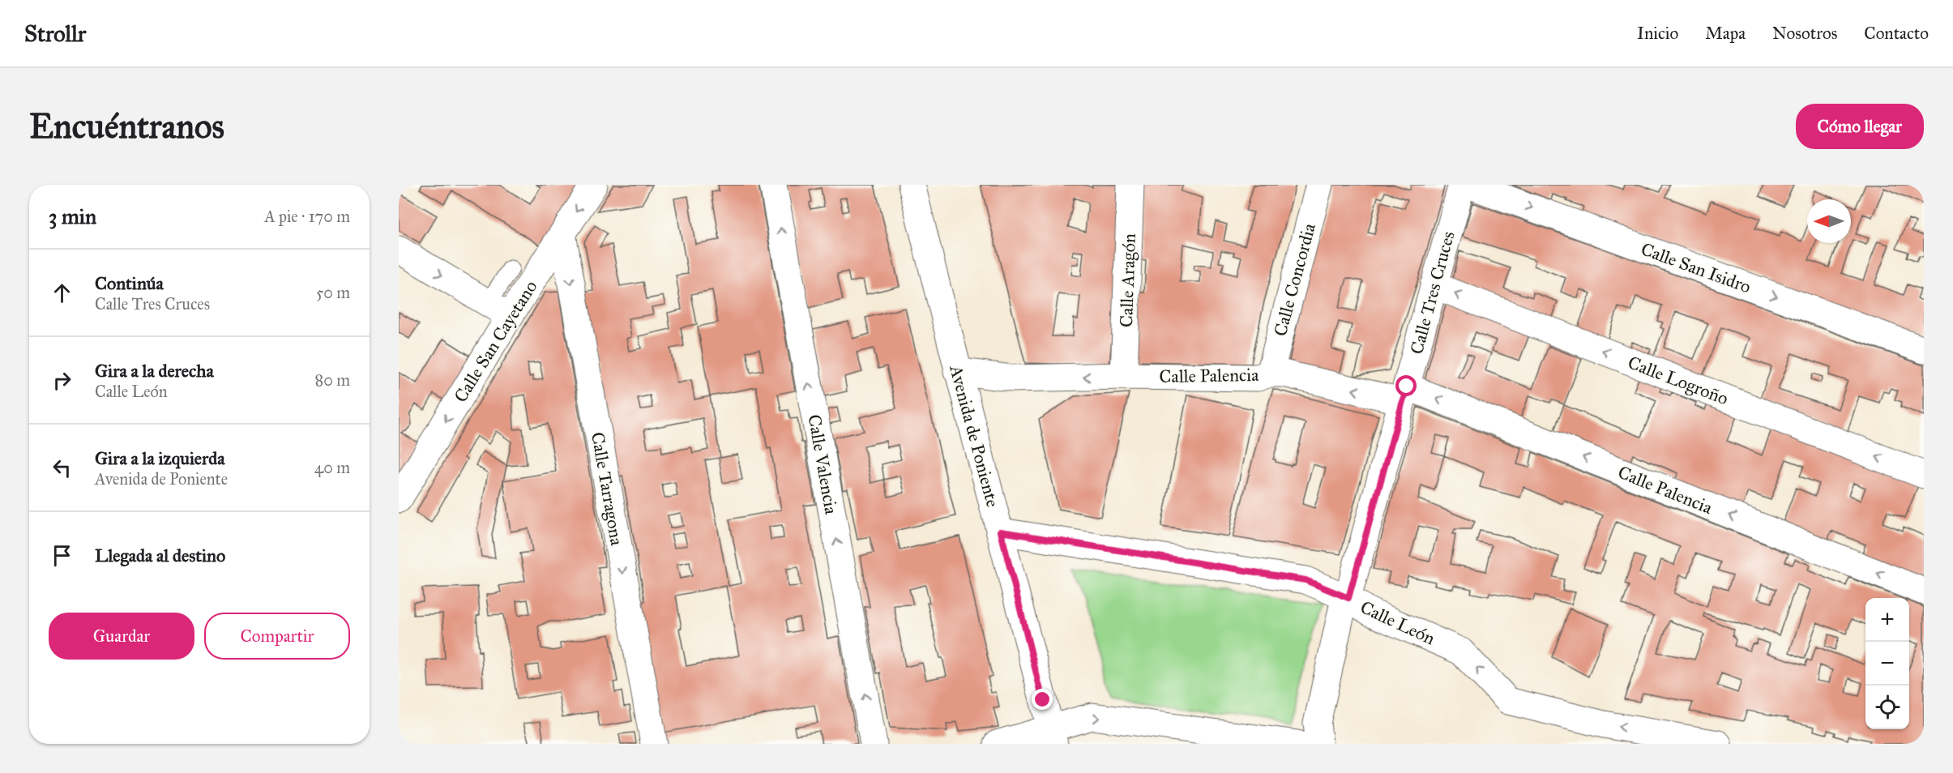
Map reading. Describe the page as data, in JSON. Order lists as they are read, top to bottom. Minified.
{"streets":{"street":["Calle San Isidro","Calle Concordia","Calle Aragón","Calle Tres Cruces","Calle San Cayetano","Calle Palencia","Calle Logroño","Avenida de Poniente","Calle Valencia","Calle Tarragona","Calle León"]},"crossings":[["Calle Concordia","Calle Palencia"],["Calle Aragón","Calle Palencia"],["Calle Tres Cruces","Calle Palencia"],["Calle Tres Cruces","Calle Logroño"],["Calle Tres Cruces","Calle León"],["Calle San Cayetano","Calle Tarragona"],["Calle Palencia","Avenida de Poniente"],["Avenida de Poniente","Calle León"]],"one_way":["Calle San Isidro","Calle San Cayetano","Calle Palencia","Calle Logroño","Calle Valencia","Calle Tarragona","Calle León"],"north":"left","page":{"header":"Strollr","nav":["Inicio","Mapa","Nosotros","Contacto"],"buttons":["Cómo llegar",["Guardar","Compartir"]],"title":"Encuéntranos","heading":["3 min","A pie · 170 m"],"list":[["Continúa","Calle Tres Cruces","50 m"],["Gira a la derecha","Calle León","80 m"],["Gira a la izquierda","Avenida de Poniente","40 m"],"Llegada al destino"],"map_buttons":["+","−"]}}
